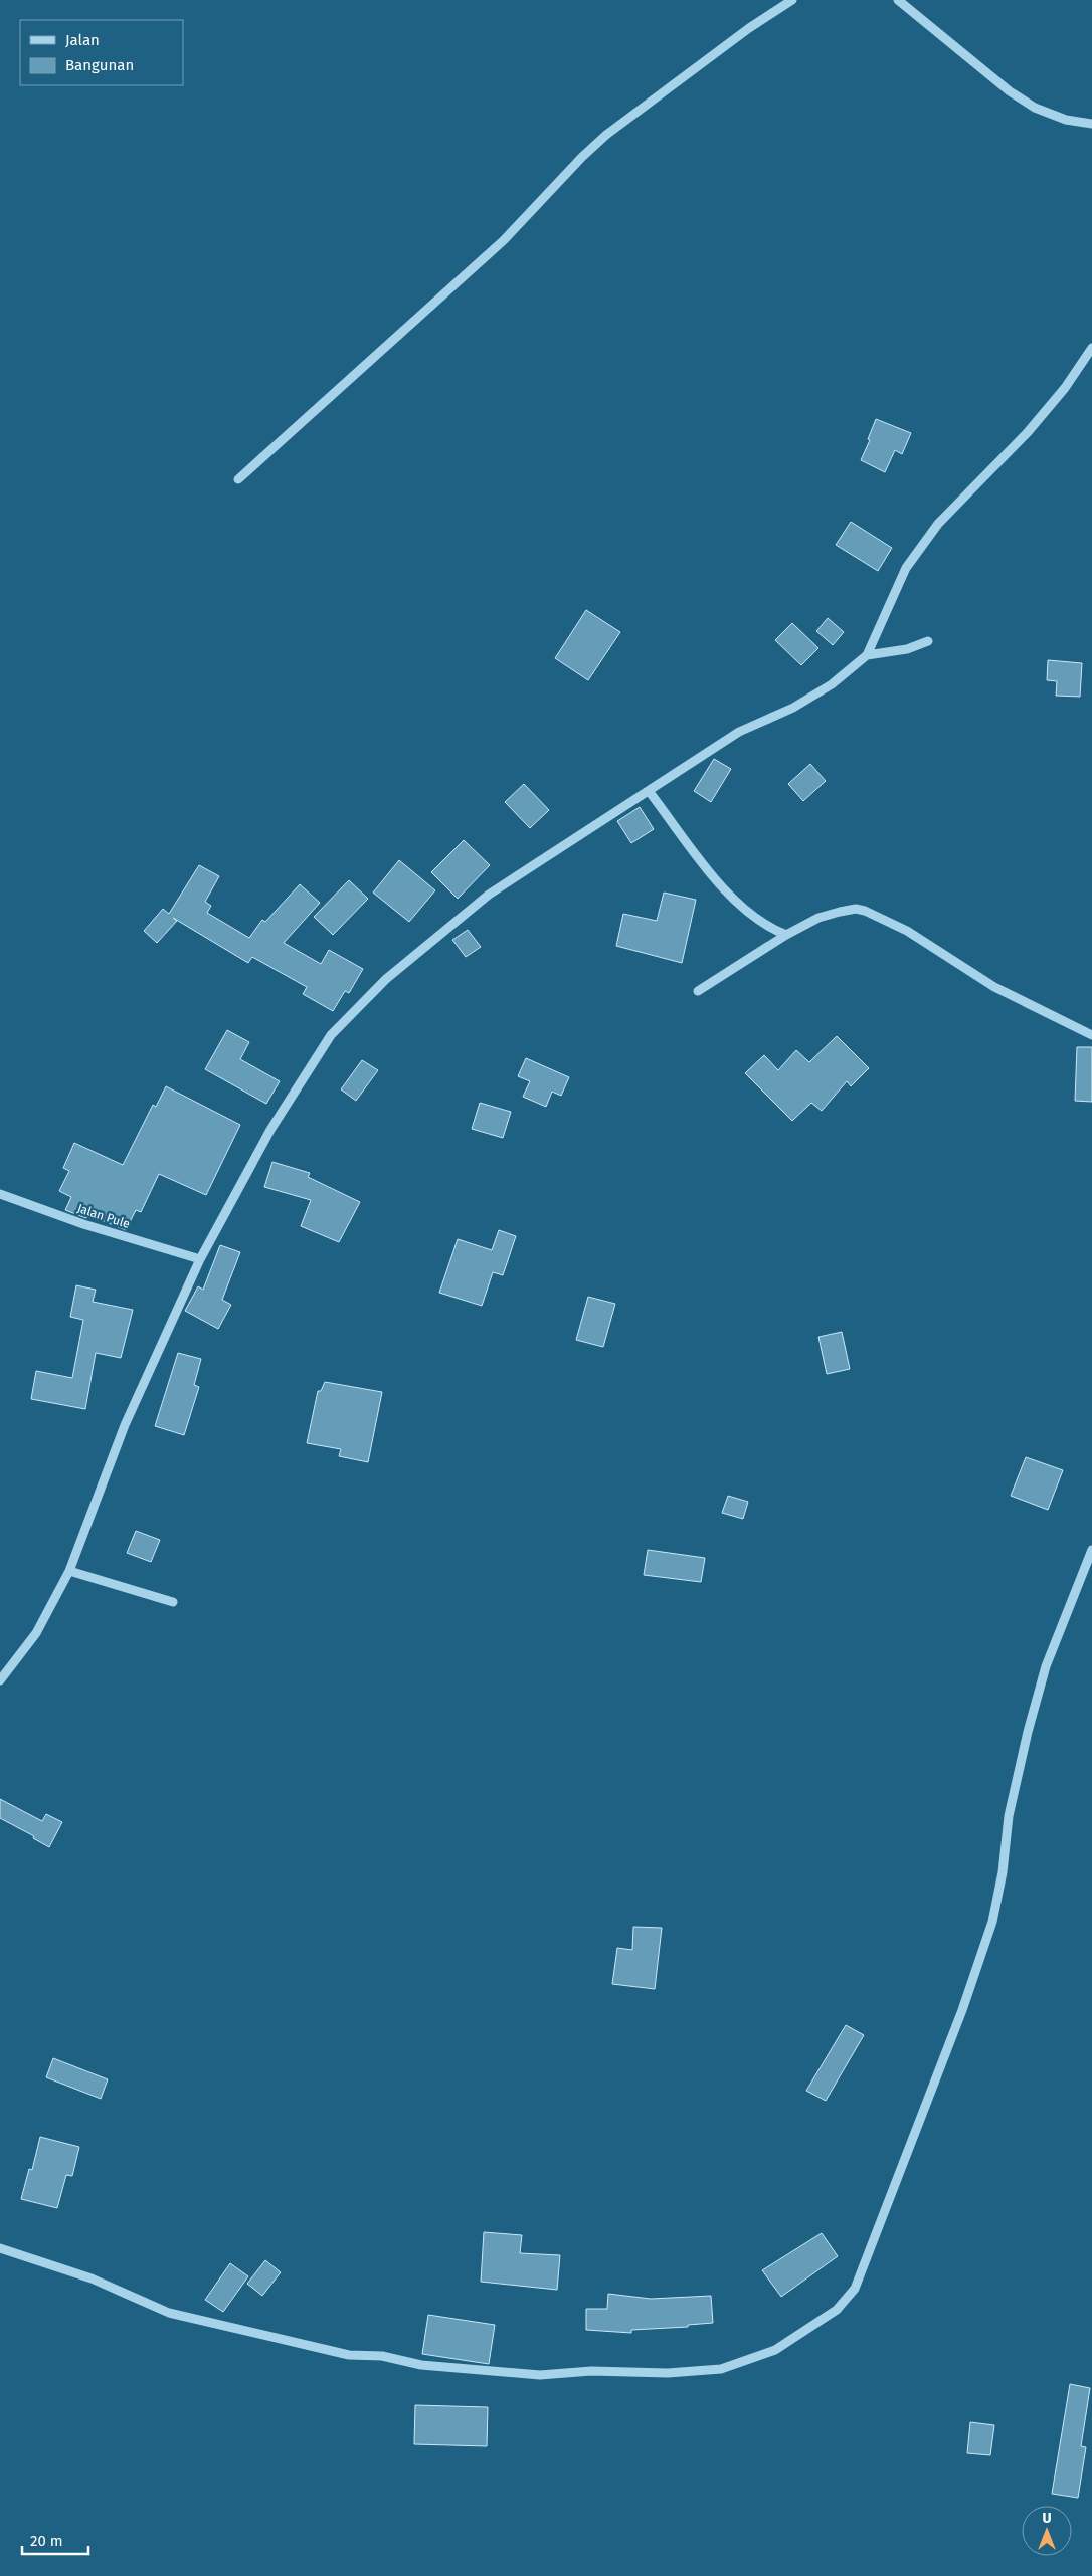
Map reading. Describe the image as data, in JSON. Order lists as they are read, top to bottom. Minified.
{"streets":{"street":["Jalan Pule"]},"legend":["Jalan","Bangunan"],"scale_bar":"20 m","north":"top"}
